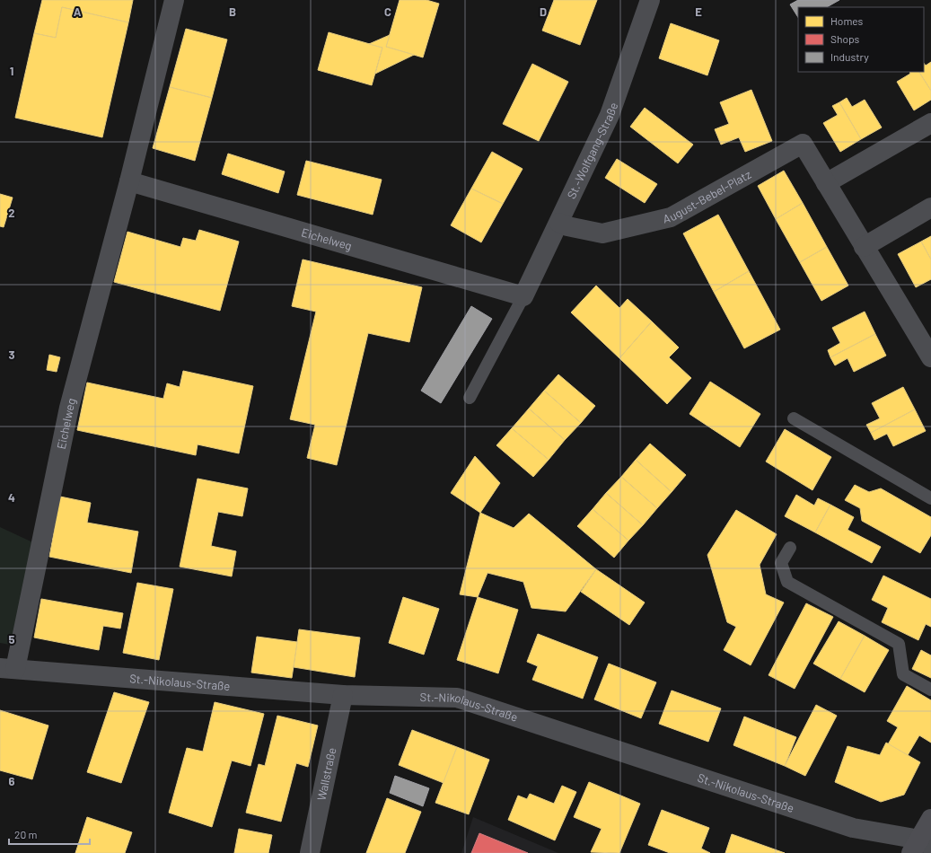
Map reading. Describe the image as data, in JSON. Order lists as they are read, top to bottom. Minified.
{"streets":{"street":["St.-Wolfgang-Straße","August-Bebel-Platz","Eichelweg","St.-Nikolaus-Straße","Wallstraße"]},"crossings":[["St.-Wolfgang-Straße","August-Bebel-Platz"],["St.-Wolfgang-Straße","Eichelweg"],["Eichelweg","St.-Nikolaus-Straße"],["St.-Nikolaus-Straße","Wallstraße"]],"legend":["Homes","Shops","Industry"],"scale_bar":"20 m","grid":{"columns":["A","B","C","D","E"],"rows":["1","2","3","4","5","6"]}}
